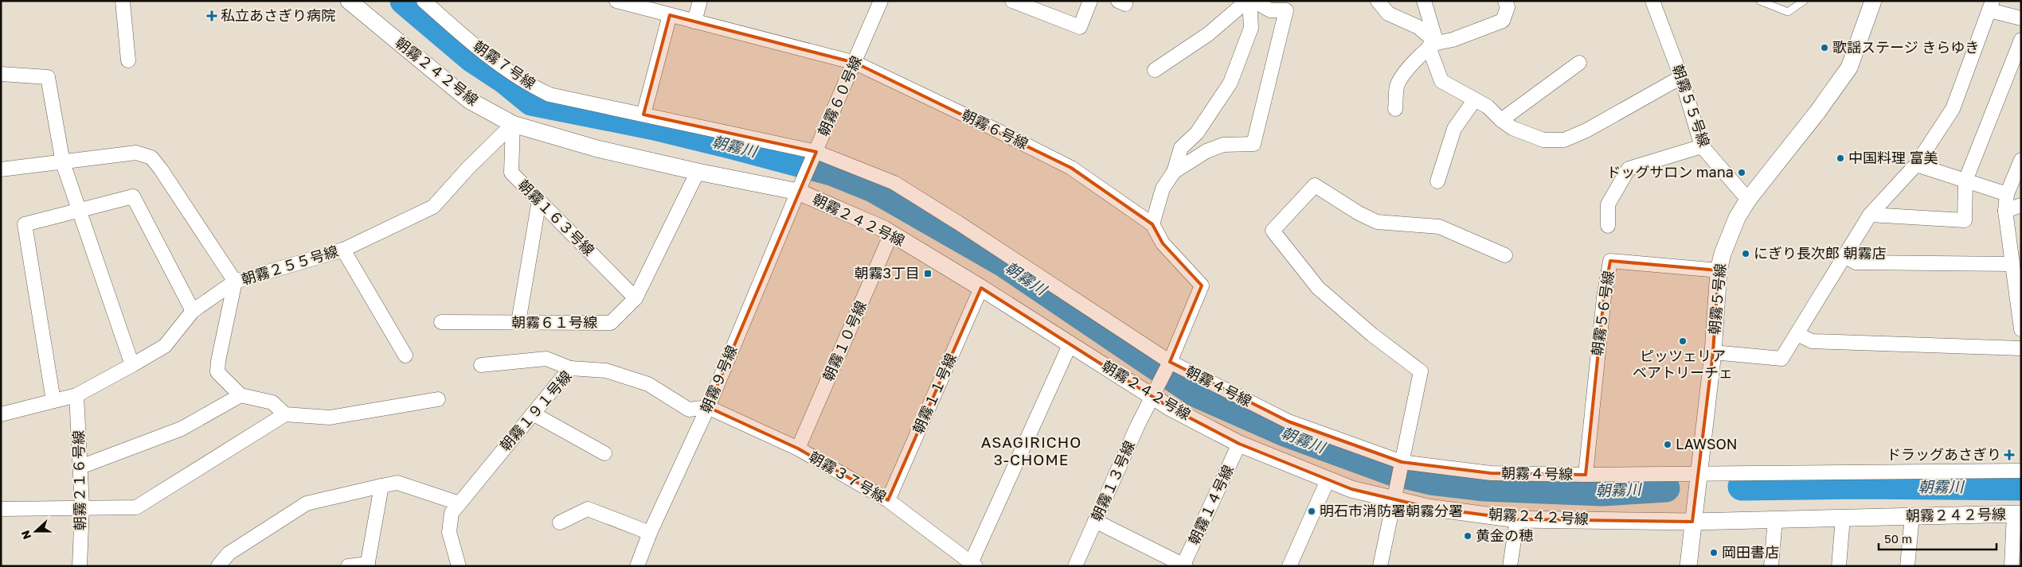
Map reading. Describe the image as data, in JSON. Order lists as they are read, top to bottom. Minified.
{"streets":{"street":["朝霧７号線","朝霧２４２号線","朝霧６０号線","朝霧５５号線","朝霧６号線","朝霧１６３号線","朝霧２５５号線","朝霧５号線","朝霧５６号線","朝霧６１号線","朝霧１０号線","朝霧９号線","朝霧４号線","朝霧１１号線","朝霧１９１号線","朝霧３７号線","朝霧２１６号線","朝霧１３号線","朝霧１４号線"]},"crossings":[["朝霧７号線","朝霧６０号線"],["朝霧７号線","朝霧４号線"],["朝霧２４２号線","朝霧６０号線"],["朝霧２４２号線","朝霧１６３号線"],["朝霧２４２号線","朝霧２５５号線"],["朝霧２４２号線","朝霧５号線"],["朝霧２４２号線","朝霧６１号線"],["朝霧２４２号線","朝霧１０号線"],["朝霧２４２号線","朝霧９号線"],["朝霧２４２号線","朝霧１１号線"],["朝霧２４２号線","朝霧１３号線"],["朝霧２４２号線","朝霧１４号線"],["朝霧６０号線","朝霧６号線"],["朝霧６０号線","朝霧９号線"],["朝霧６０号線","朝霧４号線"],["朝霧５５号線","朝霧５号線"],["朝霧６号線","朝霧４号線"],["朝霧６号線","朝霧１３号線"],["朝霧１６３号線","朝霧２５５号線"],["朝霧１６３号線","朝霧６１号線"],["朝霧５号線","朝霧５６号線"],["朝霧５号線","朝霧４号線"],["朝霧５６号線","朝霧４号線"],["朝霧１０号線","朝霧３７号線"],["朝霧９号線","朝霧１９１号線"],["朝霧９号線","朝霧３７号線"],["朝霧４号線","朝霧１３号線"],["朝霧１１号線","朝霧３７号線"],["朝霧１９１号線","朝霧３７号線"]],"districts":["ASAGIRICHO 3-CHOME"],"water":["朝霧川"],"places":{"health":["私立あさぎり病院","ドラッグあさぎり"],"other":["歌謡ステージ きらゆき","中国料理 富美","ドッグサロン mana","にぎり長次郎 朝霧店","ピッツェリア ベアトリーチェ","LAWSON","明石市消防署朝霧分署","黄金の穂","岡田書店"],"transit":["朝霧3丁目"]},"scale_bar":"50 m","north":"left"}
